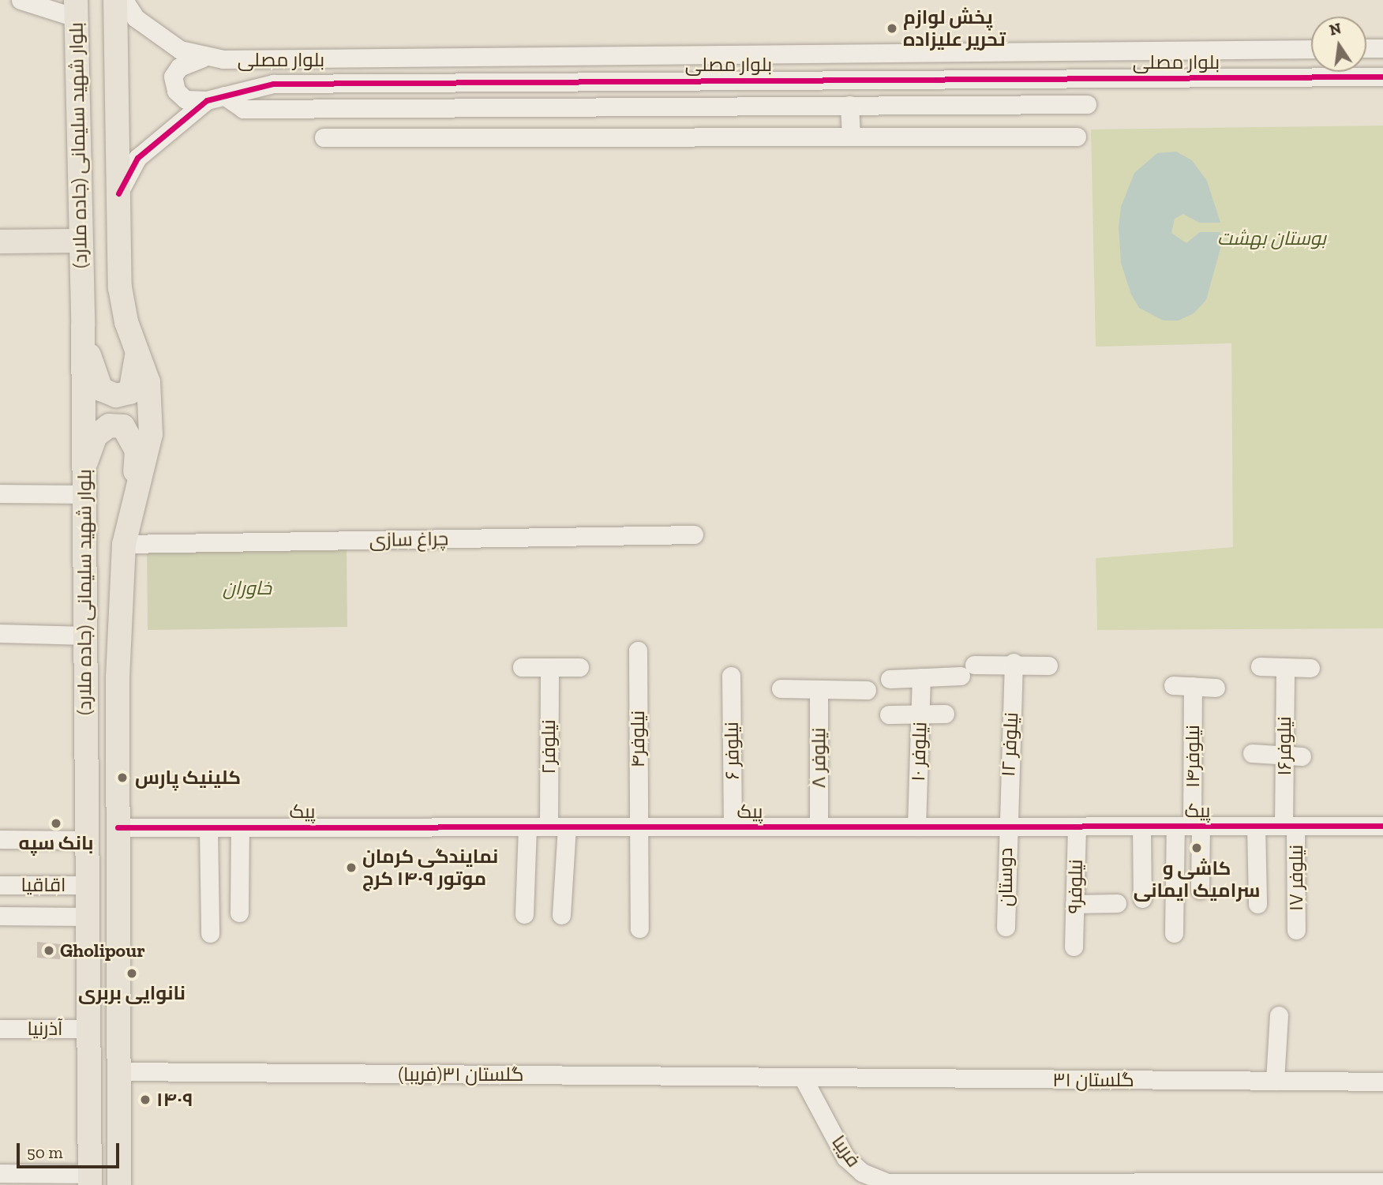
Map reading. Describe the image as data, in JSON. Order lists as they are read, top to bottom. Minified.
{"streets":{"main road":["بلوار شهید سلیمانی (جاده ملارد)"],"street":["بلوار مصلی","چراغ سازی","نیلوفر۴","نیلوفر ۱۲","نیلوفر۱۶","نیلوفر۲","نیلوفر ۶","نیلوفر ۱۰","نیلوفر۱۴","نیلوفر ۸","پیک","دوستان","نیلوفر ۱۷","اقاقیا","نیلوفر۹","آذرنیا","گلستان ۳۱(فریبا)","گلستان ۳۱","فریبا"]},"crossings":[["بلوار مصلی","بلوار شهید سلیمانی (جاده ملارد)"],["بلوار شهید سلیمانی (جاده ملارد)","چراغ سازی"],["بلوار شهید سلیمانی (جاده ملارد)","پیک"],["بلوار شهید سلیمانی (جاده ملارد)","اقاقیا"],["بلوار شهید سلیمانی (جاده ملارد)","آذرنیا"],["بلوار شهید سلیمانی (جاده ملارد)","گلستان ۳۱(فریبا)"],["نیلوفر۴","پیک"],["نیلوفر ۱۲","پیک"],["نیلوفر ۱۲","دوستان"],["نیلوفر۱۶","پیک"],["نیلوفر۱۶","نیلوفر ۱۷"],["نیلوفر۲","پیک"],["نیلوفر ۶","پیک"],["نیلوفر ۱۰","پیک"],["نیلوفر۱۴","پیک"],["نیلوفر ۸","پیک"],["پیک","دوستان"],["پیک","نیلوفر ۱۷"],["پیک","نیلوفر۹"],["گلستان ۳۱(فریبا)","گلستان ۳۱"],["گلستان ۳۱(فریبا)","فریبا"],["گلستان ۳۱","فریبا"]],"parks":["بوستان بهشت","خاوران"],"places":["پخش لوازم تحریر علیزاده","کلینیک پارس","بانک سپه","کاشی و سرامیک ایمانی","نمایندگی کرمان موتور ۱۴۰۹ کرج","Gholipour","نانوایی بربری","۱۴۰۹"],"scale_bar":"50 m","north":"top"}
